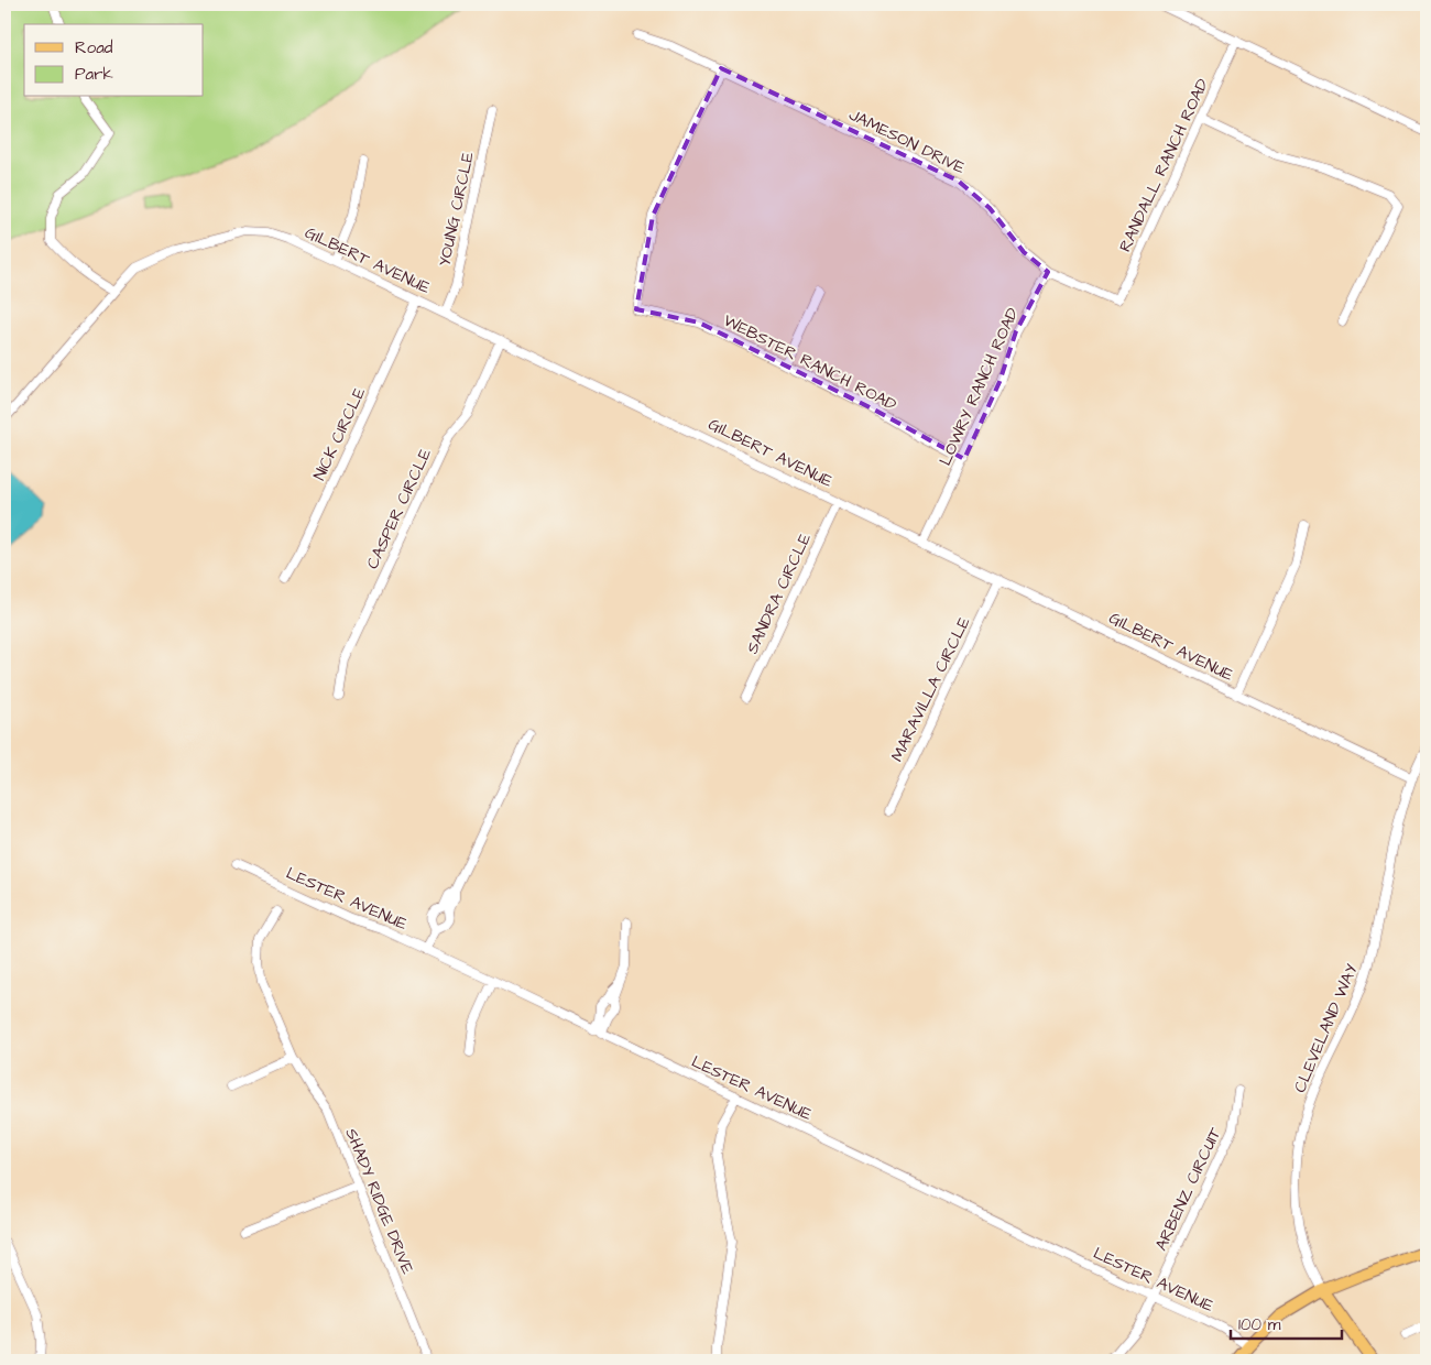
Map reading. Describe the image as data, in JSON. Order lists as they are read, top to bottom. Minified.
{"streets":{"street":["JAMESON DRIVE","RANDALL RANCH ROAD","YOUNG CIRCLE","GILBERT AVENUE","WEBSTER RANCH ROAD","LOWRY RANCH ROAD","NICK CIRCLE","CASPER CIRCLE","SANDRA CIRCLE","MARAVILLA CIRCLE","LESTER AVENUE","CLEVELAND WAY","ARBENZ CIRCUIT","SHADY RIDGE DRIVE"]},"crossings":[["JAMESON DRIVE","RANDALL RANCH ROAD"],["JAMESON DRIVE","WEBSTER RANCH ROAD"],["JAMESON DRIVE","LOWRY RANCH ROAD"],["YOUNG CIRCLE","GILBERT AVENUE"],["GILBERT AVENUE","LOWRY RANCH ROAD"],["GILBERT AVENUE","NICK CIRCLE"],["GILBERT AVENUE","CASPER CIRCLE"],["GILBERT AVENUE","SANDRA CIRCLE"],["GILBERT AVENUE","MARAVILLA CIRCLE"],["GILBERT AVENUE","CLEVELAND WAY"],["WEBSTER RANCH ROAD","LOWRY RANCH ROAD"],["LESTER AVENUE","ARBENZ CIRCUIT"]],"legend":["Road","Park"],"scale_bar":"100 m"}
